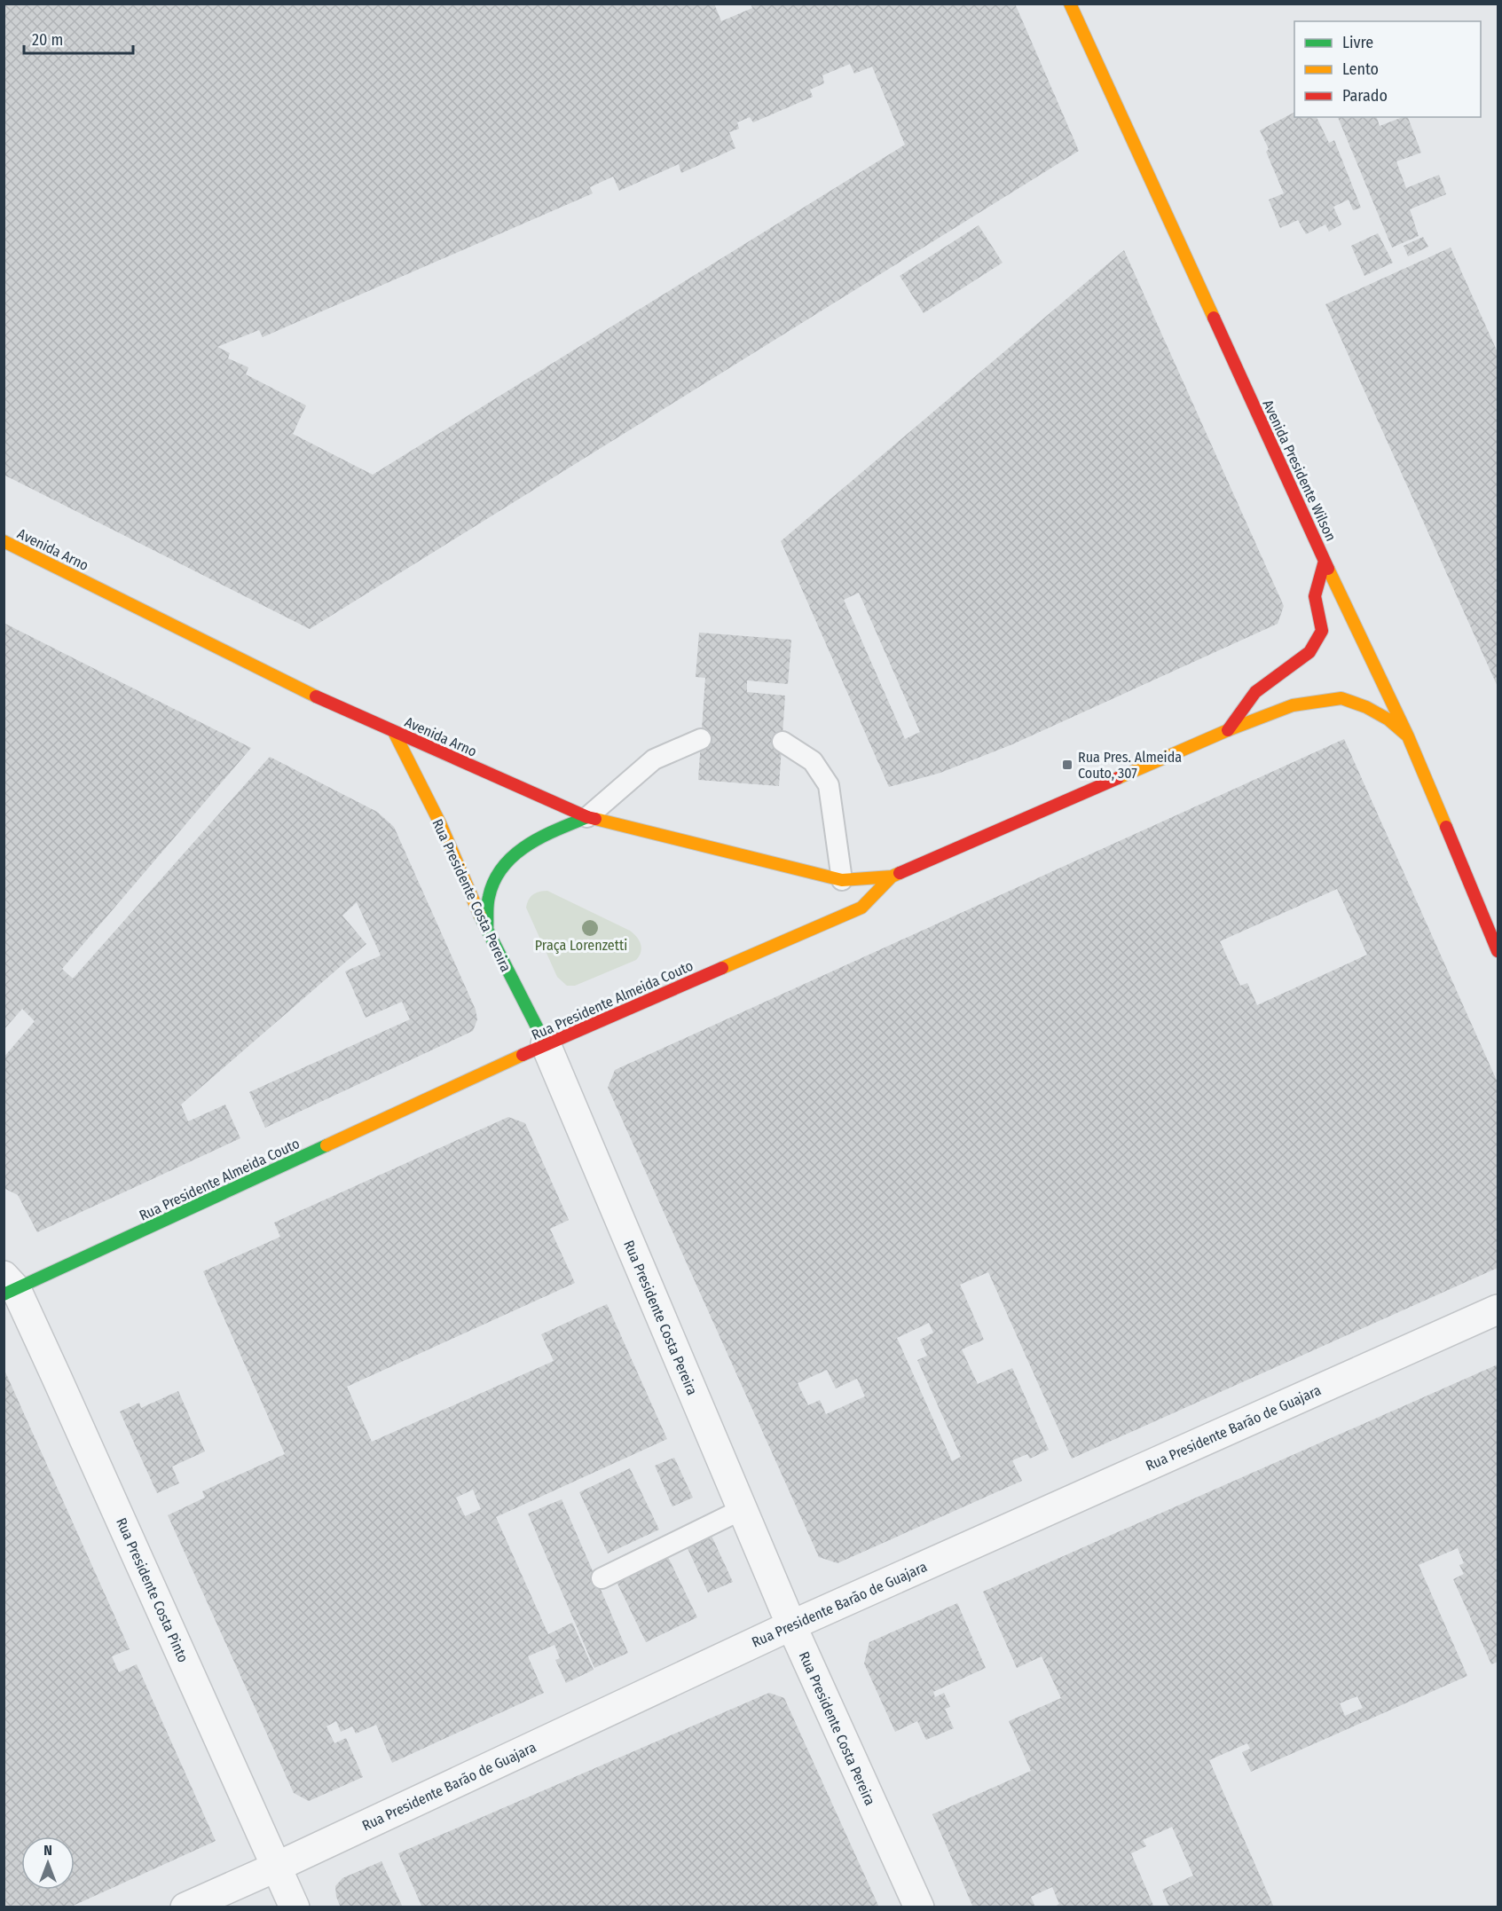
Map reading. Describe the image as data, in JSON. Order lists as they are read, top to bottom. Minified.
{"streets":{"main road":["Avenida Presidente Wilson","Avenida Arno","Rua Presidente Costa Pereira","Rua Presidente Almeida Couto"],"street":["Rua Presidente Barão de Guajara","Rua Presidente Costa Pinto"]},"crossings":[["Avenida Presidente Wilson","Rua Presidente Almeida Couto"],["Avenida Arno","Rua Presidente Costa Pereira"],["Avenida Arno","Rua Presidente Almeida Couto"],["Rua Presidente Costa Pereira","Rua Presidente Almeida Couto"],["Rua Presidente Costa Pereira","Rua Presidente Barão de Guajara"],["Rua Presidente Almeida Couto","Rua Presidente Costa Pinto"],["Rua Presidente Barão de Guajara","Rua Presidente Costa Pinto"]],"parks":["Praça Lorenzetti"],"places":{"transit":["Rua Pres. Almeida Couto, 307"]},"legend":["Livre","Lento","Parado"],"scale_bar":"20 m","north":"top"}
